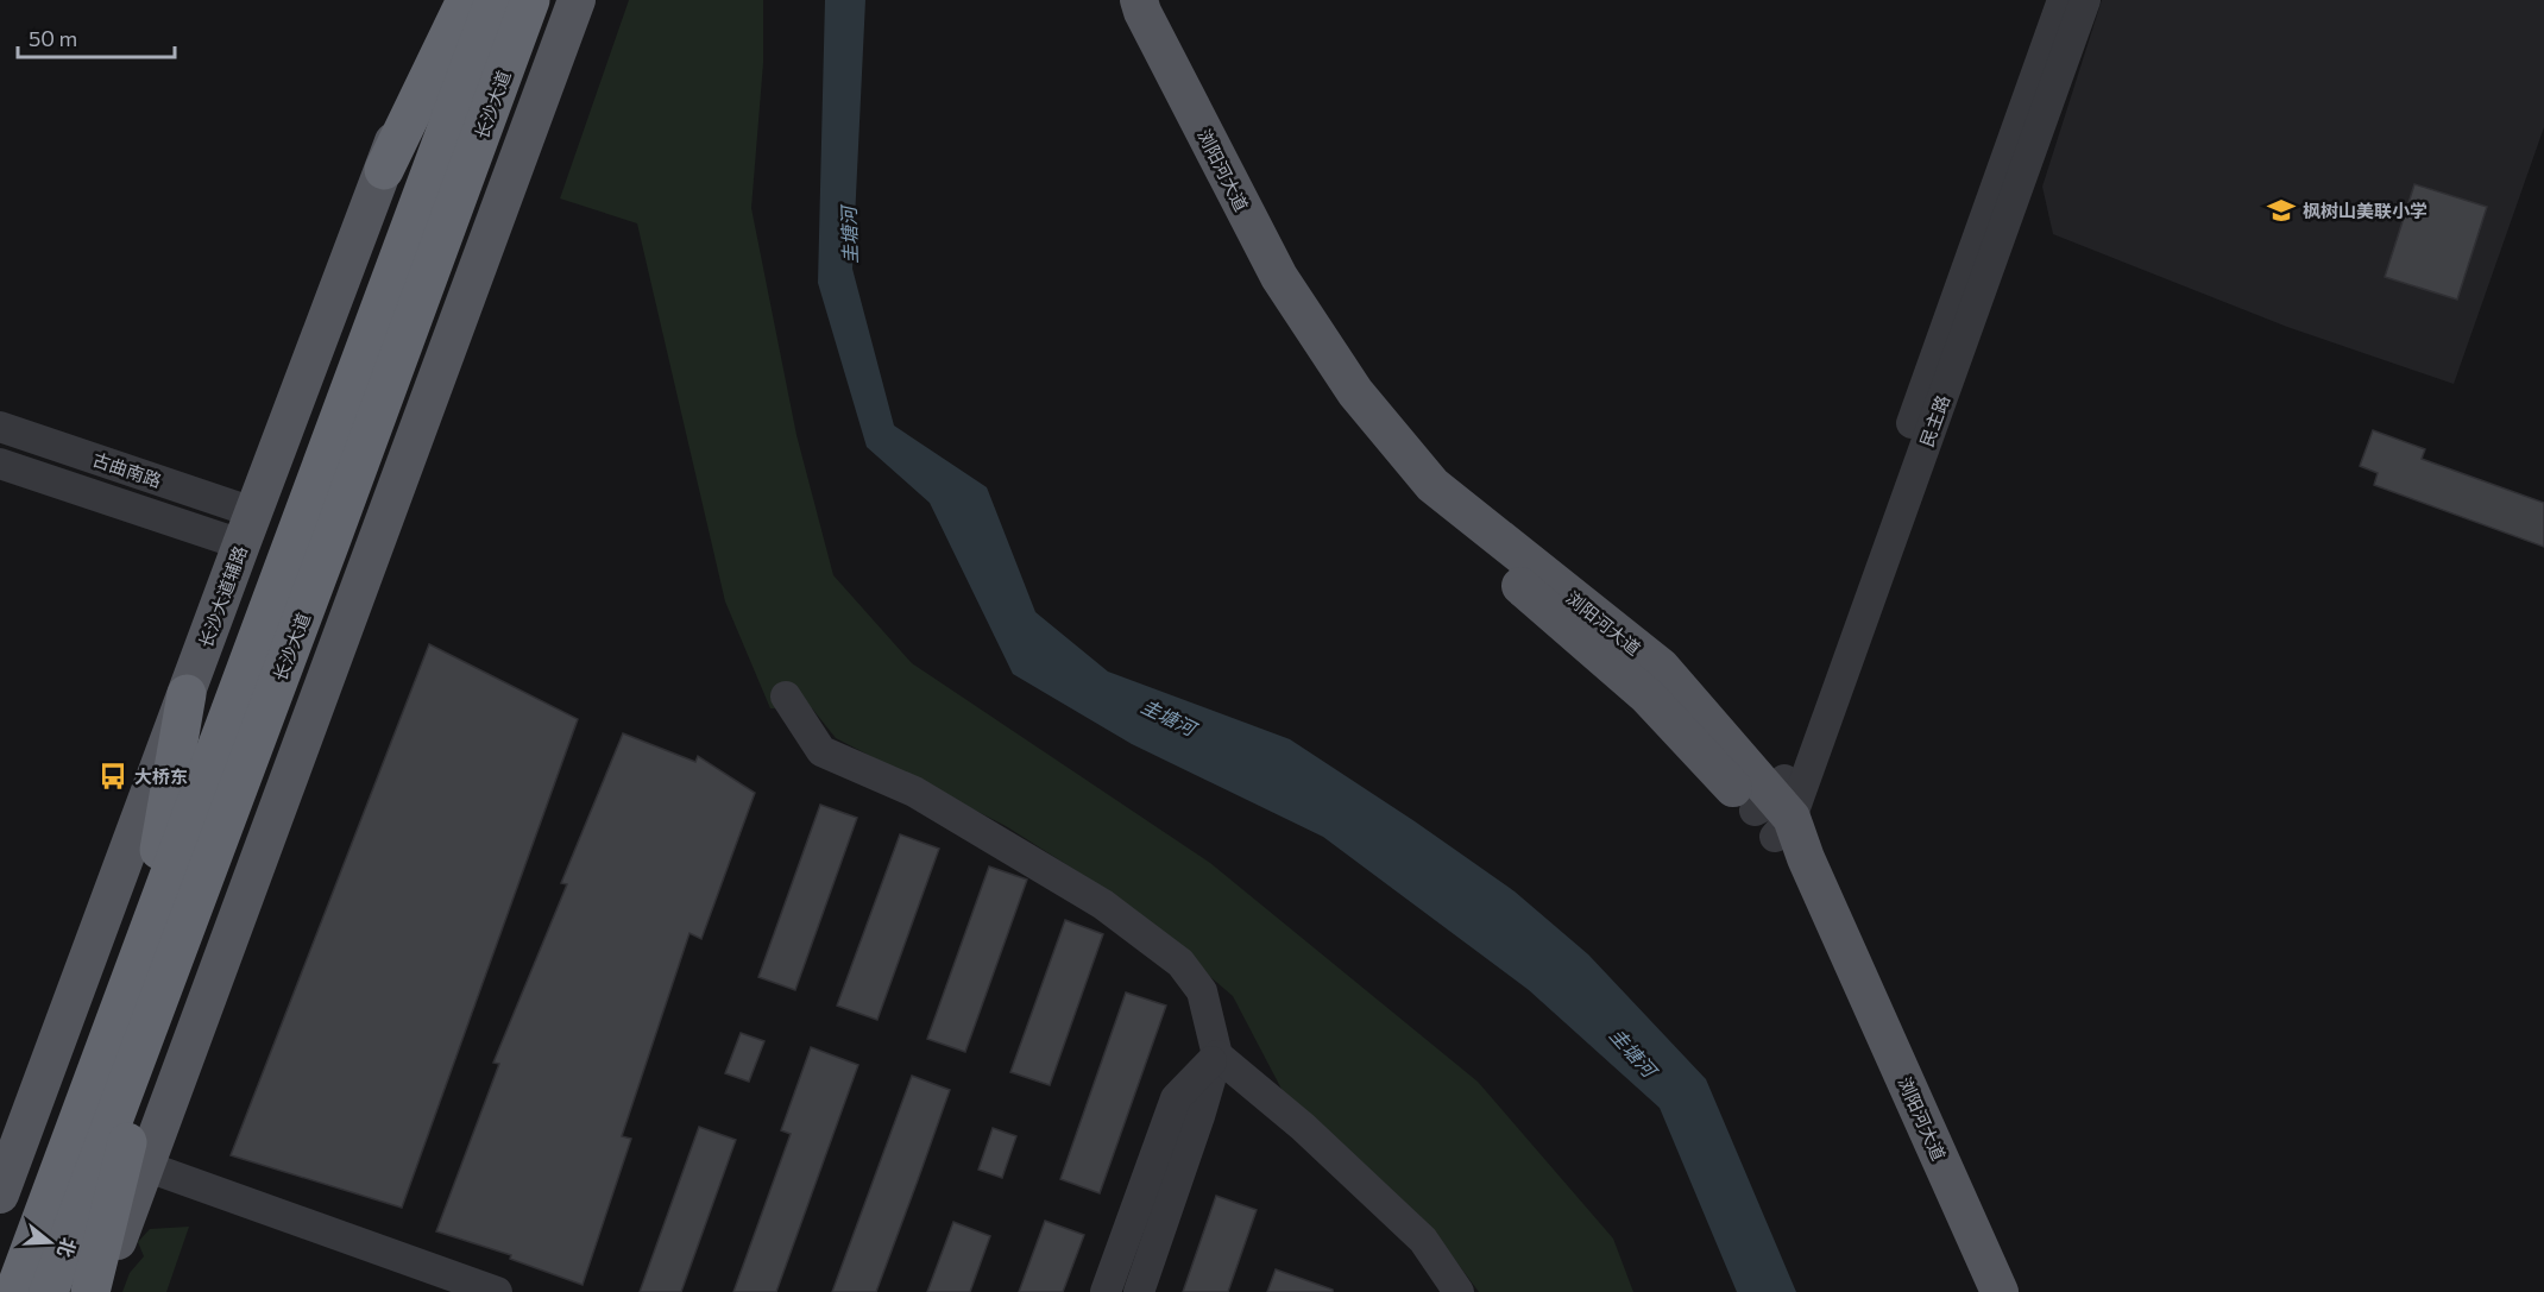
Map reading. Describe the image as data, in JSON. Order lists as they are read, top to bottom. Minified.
{"streets":{"highway":["长沙大道"],"main road":["浏阳河大道","长沙大道辅路"],"street":["民主路","古曲南路"]},"crossings":[["浏阳河大道","民主路"],["古曲南路","长沙大道辅路"]],"water":["圭塘河"],"places":{"school or university":["枫树山美联小学"],"bus stop":["大桥东"]},"scale_bar":"50 m","north":"right"}
